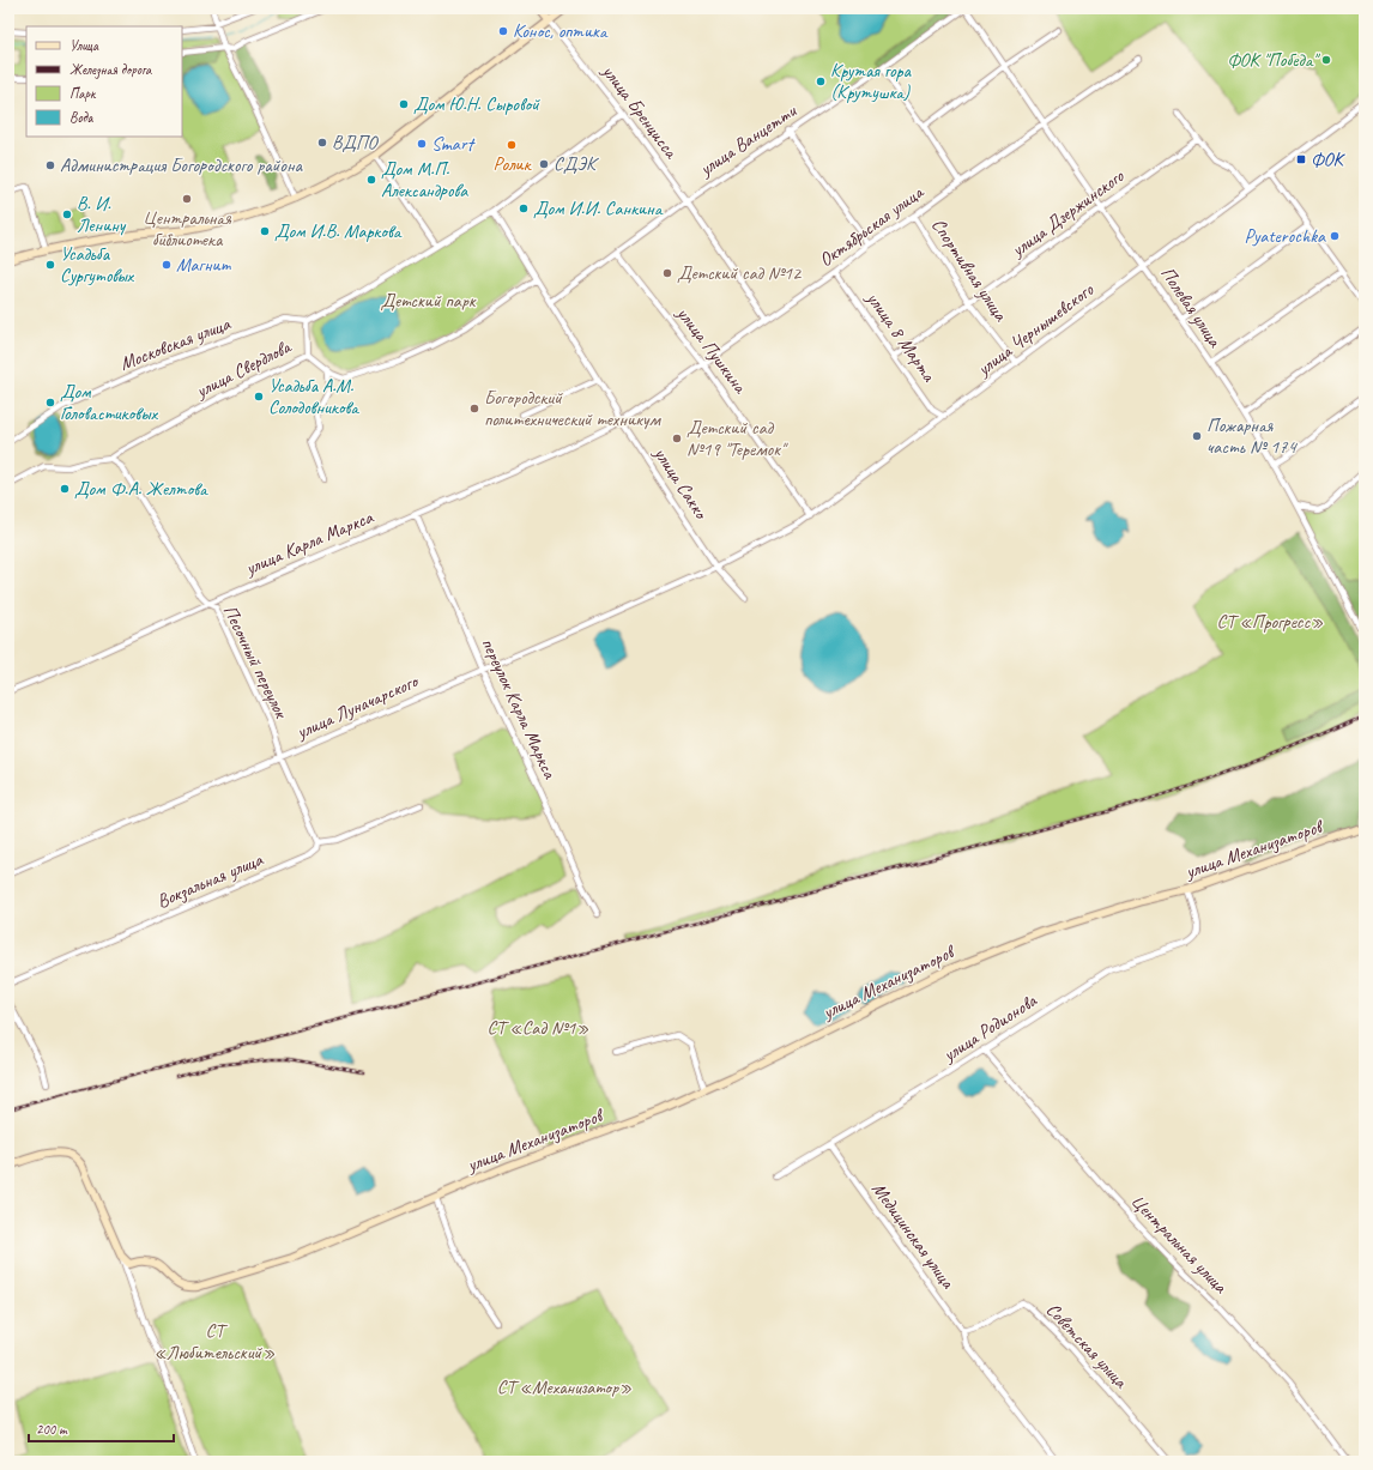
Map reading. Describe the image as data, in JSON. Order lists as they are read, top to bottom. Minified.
{"streets":{"street":["улица Бренцисса","улица Ванцетти","улица Дзержинского","Октябрьская улица","Спортивная улица","Полевая улица","улица Чернышевского","улица 8 Марта","Московская улица","улица Пушкина","улица Свердлова","улица Сакко","улица Карла Маркса","Песочный переулок","улица Луначарского","переулок Карла Маркса","улица Механизаторов","Вокзальная улица","улица Родионова","Медицинская улица","Центральная улица","Советская улица"]},"crossings":[["улица Бренцисса","улица Ванцетти"],["улица Бренцисса","Октябрьская улица"],["улица Ванцетти","Полевая улица"],["улица Ванцетти","улица Пушкина"],["улица Ванцетти","улица Сакко"],["улица Дзержинского","Спортивная улица"],["улица Дзержинского","Полевая улица"],["улица Дзержинского","улица 8 Марта"],["Октябрьская улица","Спортивная улица"],["Октябрьская улица","Полевая улица"],["Октябрьская улица","улица 8 Марта"],["Октябрьская улица","улица Пушкина"],["Октябрьская улица","улица Сакко"],["Октябрьская улица","улица Карла Маркса"],["Спортивная улица","улица Чернышевского"],["Полевая улица","улица Чернышевского"],["улица Чернышевского","улица 8 Марта"],["улица Чернышевского","улица Пушкина"],["улица Чернышевского","улица Сакко"],["улица Чернышевского","улица Луначарского"],["улица Свердлова","улица Сакко"],["улица Свердлова","Песочный переулок"],["улица Сакко","улица Карла Маркса"],["улица Сакко","улица Луначарского"],["улица Карла Маркса","Песочный переулок"],["улица Карла Маркса","переулок Карла Маркса"],["Песочный переулок","улица Луначарского"],["Песочный переулок","Вокзальная улица"],["улица Луначарского","переулок Карла Маркса"],["улица Механизаторов","улица Родионова"],["улица Родионова","Медицинская улица"],["улица Родионова","Центральная улица"],["Медицинская улица","Советская улица"]],"parks":["Детский парк","СТ «Прогресс»","СТ «Сад №1»","СТ «Любительский»","СТ «Механизатор»"],"places":{"other":["Конос, оптика","ФОК \"Победа\"","Крутая гора (Крутушка)","Дом Ю.Н. Сыровой","ВДПО","Smart","Ролик","СДЭК","Администрация Богородского района","Дом М.П. Александрова","Центральная библиотека","Дом И.И. Санкина","В. И. Ленину","Дом И.В. Маркова","Pyaterochka","Усадьба Сургутовых","Магнит","Детский сад №12","Усадьба А.М. Солодовникова","Дом Головастиковых","Богородский политехнический техникум","Пожарная часть № 174","Детский сад №19 \"Теремок\"","Дом Ф.А. Желтова"],"transit":["ФОК"]},"legend":["Улица","Железная дорога","Парк","Вода"],"scale_bar":"200 m"}
